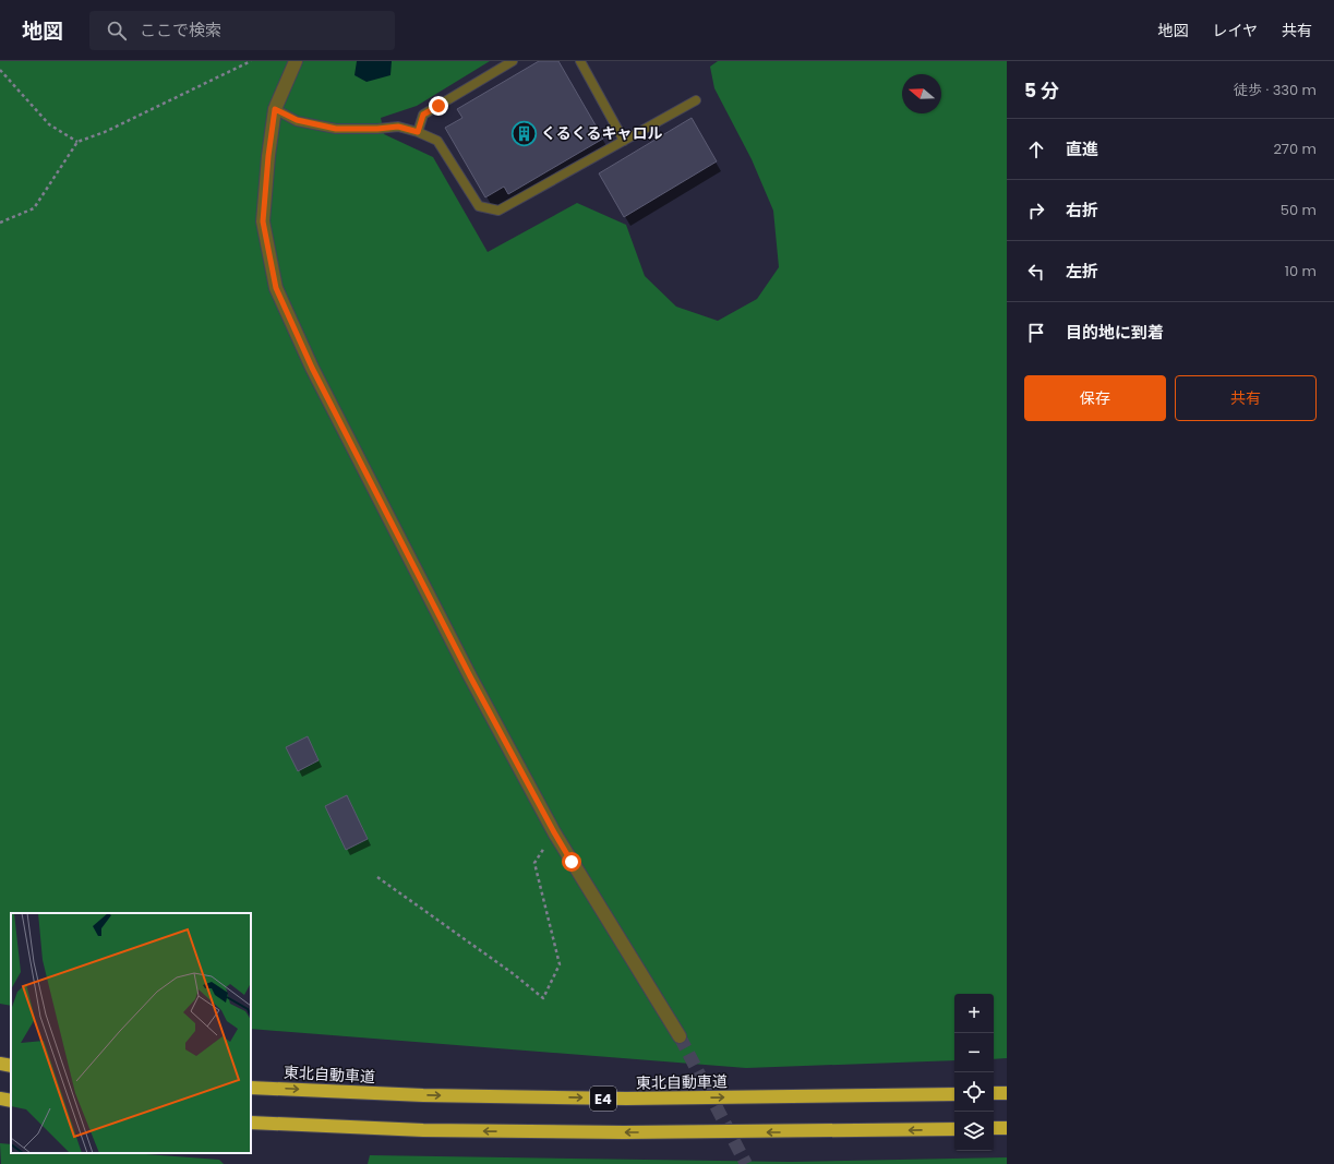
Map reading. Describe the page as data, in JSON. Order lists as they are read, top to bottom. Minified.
{"streets":{"highway":["東北自動車道","E4"]},"places":{"building":["くるくるキャロル"]},"north":"left","page":{"header":"地図","search":"ここで検索","nav":["地図","レイヤ","共有"],"heading":["5 分","徒歩 · 330 m"],"list":[["直進","270 m"],["右折","50 m"],["左折","10 m"],"目的地に到着"],"buttons":["保存","共有"],"map_buttons":["+","−"]}}
